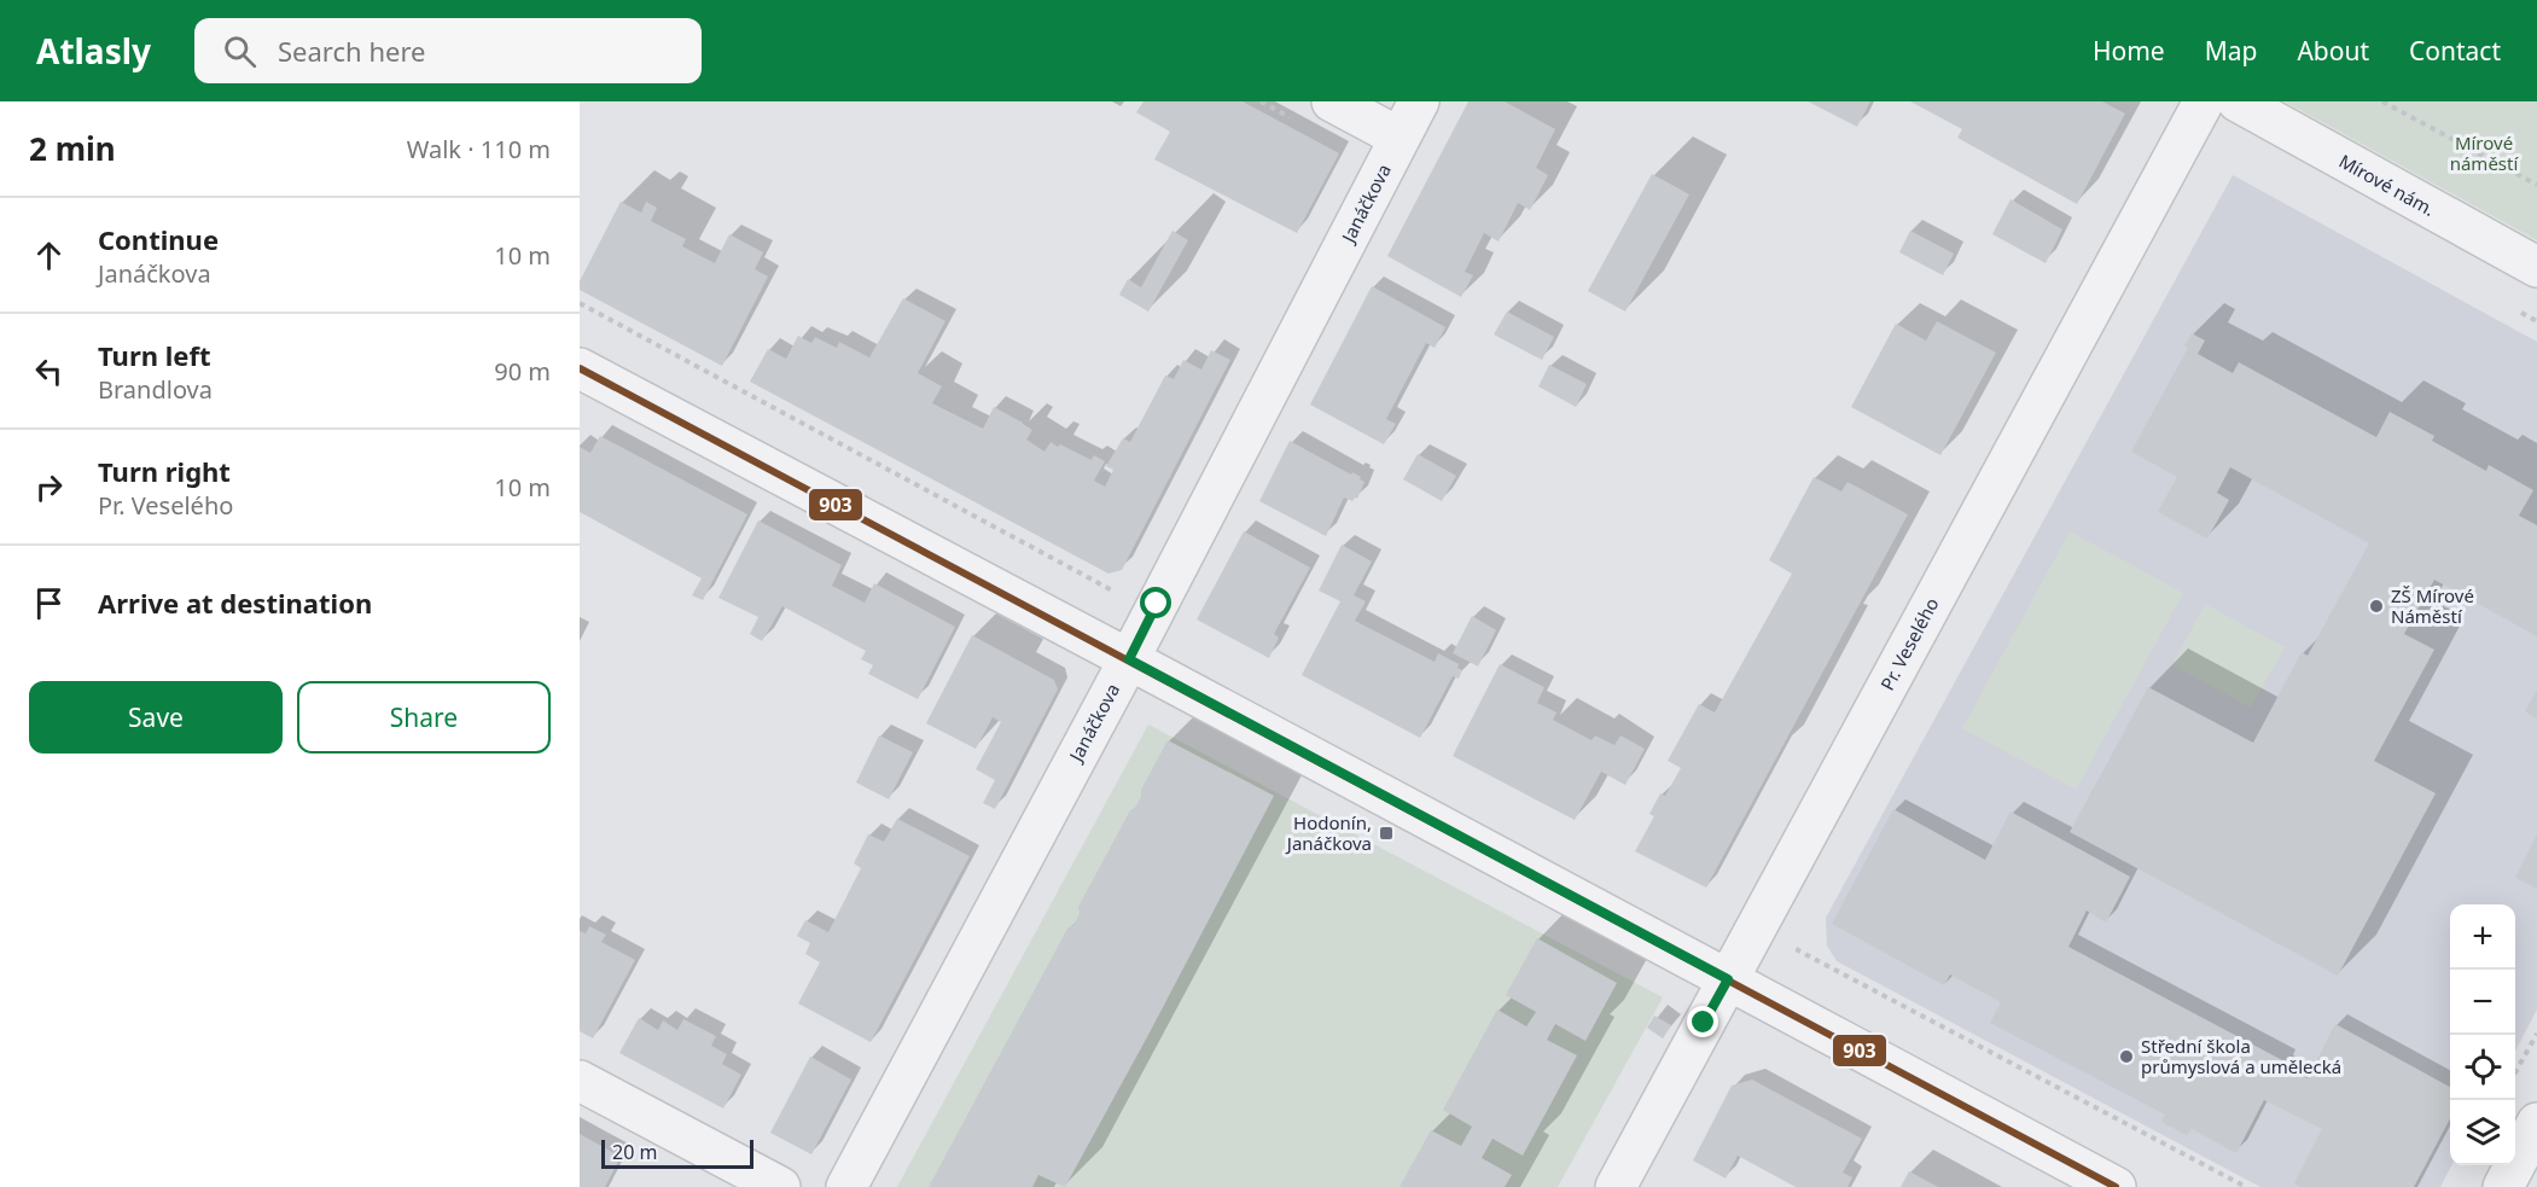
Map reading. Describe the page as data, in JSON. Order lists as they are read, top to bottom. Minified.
{"streets":{"street":["Mírové nám.","Janáčkova","Pr. Veselého"]},"parks":["Mírové náměstí"],"places":{"other":["ZŠ Mírové Náměstí","Střední škola průmyslová a umělecká"],"transit":["Hodonín, Janáčkova"]},"lines":["transit line 903"],"scale_bar":"20 m","page":{"header":"Atlasly","search":"Search here","nav":["Home","Map","About","Contact"],"heading":["2 min","Walk · 110 m"],"list":[["Continue","Janáčkova","10 m"],["Turn left","Brandlova","90 m"],["Turn right","Pr. Veselého","10 m"],"Arrive at destination"],"buttons":["Save","Share"],"map_buttons":["+","−"],"scale":"20 m"}}
